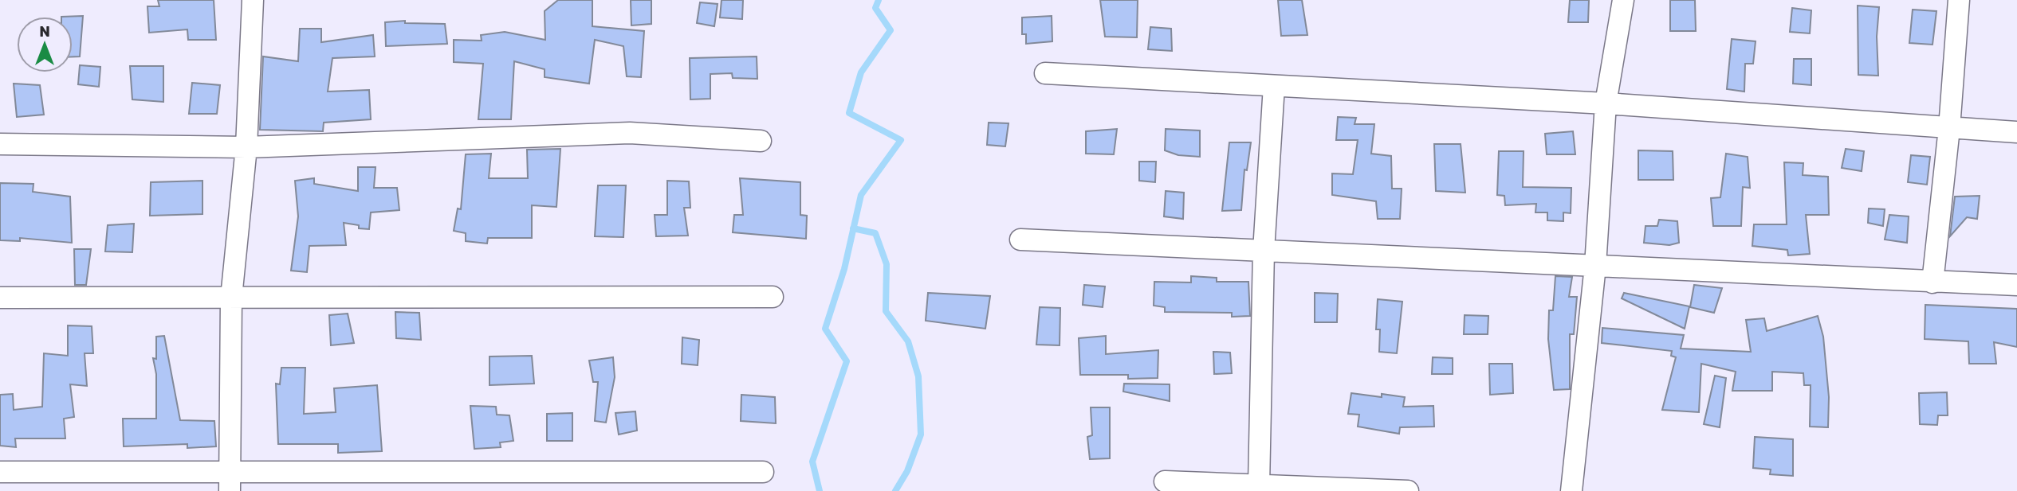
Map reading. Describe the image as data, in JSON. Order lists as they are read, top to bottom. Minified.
{"north":"top"}
